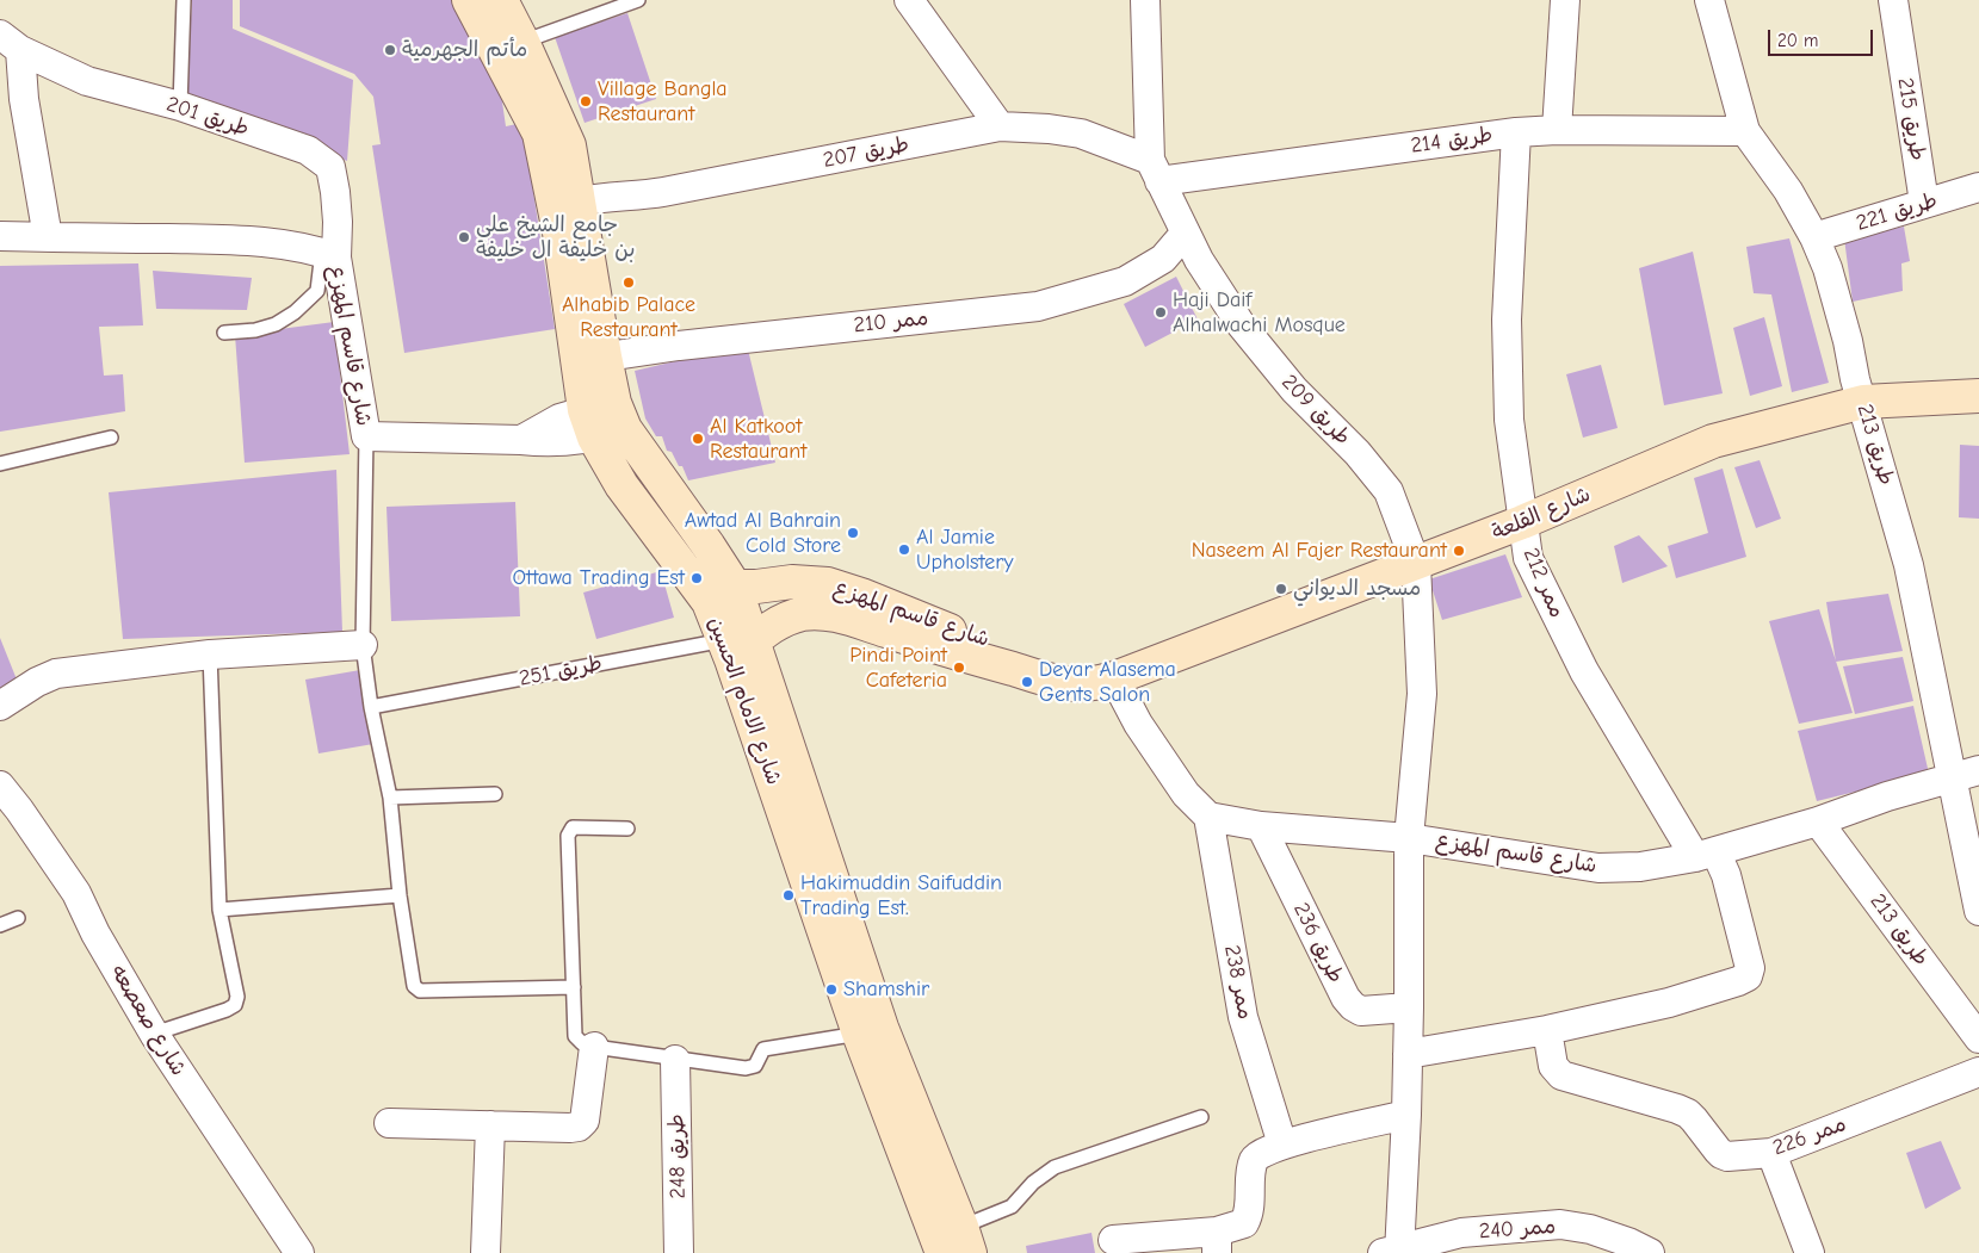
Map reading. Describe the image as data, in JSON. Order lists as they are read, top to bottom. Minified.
{"streets":{"street":["طريق 201","طريق 215","طريق 214","طريق 207","طريق 221","ممر 210","شارع قاسم المهزع","طريق 209","طريق 213","شارع القلعة","ممر 212","شارع الامام الحسين","طريق 236","ممر 238","شارع صعصعه","ممر 226","طريق 248","ممر 240"],"lane":["طريق 251"]},"crossings":[["طريق 201","شارع قاسم المهزع"],["طريق 215","طريق 221"],["طريق 214","طريق 207"],["طريق 214","طريق 209"],["طريق 214","طريق 213"],["طريق 214","ممر 212"],["طريق 207","طريق 209"],["طريق 207","شارع الامام الحسين"],["طريق 221","طريق 213"],["ممر 210","طريق 209"],["ممر 210","شارع الامام الحسين"],["شارع قاسم المهزع","طريق 209"],["شارع قاسم المهزع","طريق 213"],["شارع قاسم المهزع","شارع القلعة"],["شارع قاسم المهزع","ممر 212"],["شارع قاسم المهزع","طريق 251"],["شارع قاسم المهزع","شارع الامام الحسين"],["شارع قاسم المهزع","طريق 236"],["شارع قاسم المهزع","ممر 238"],["طريق 209","شارع القلعة"],["طريق 213","شارع القلعة"],["شارع القلعة","ممر 212"],["طريق 251","شارع الامام الحسين"]],"places":["مأتم الجهرمية","Village Bangla Restaurant","جامع الشيخ علي بن خليفة ال خليفة","Alhabib Palace Restaurant","Haji Daif Alhalwachi Mosque","Al Katkoot Restaurant","Awtad Al Bahrain Cold Store","Al Jamie Upholstery","Naseem Al Fajer Restaurant","Ottawa Trading Est","مسجد الديواني","Pindi Point Cafeteria","Deyar Alasema Gents Salon","Hakimuddin Saifuddin Trading Est.","Shamshir"],"scale_bar":"20 m"}
